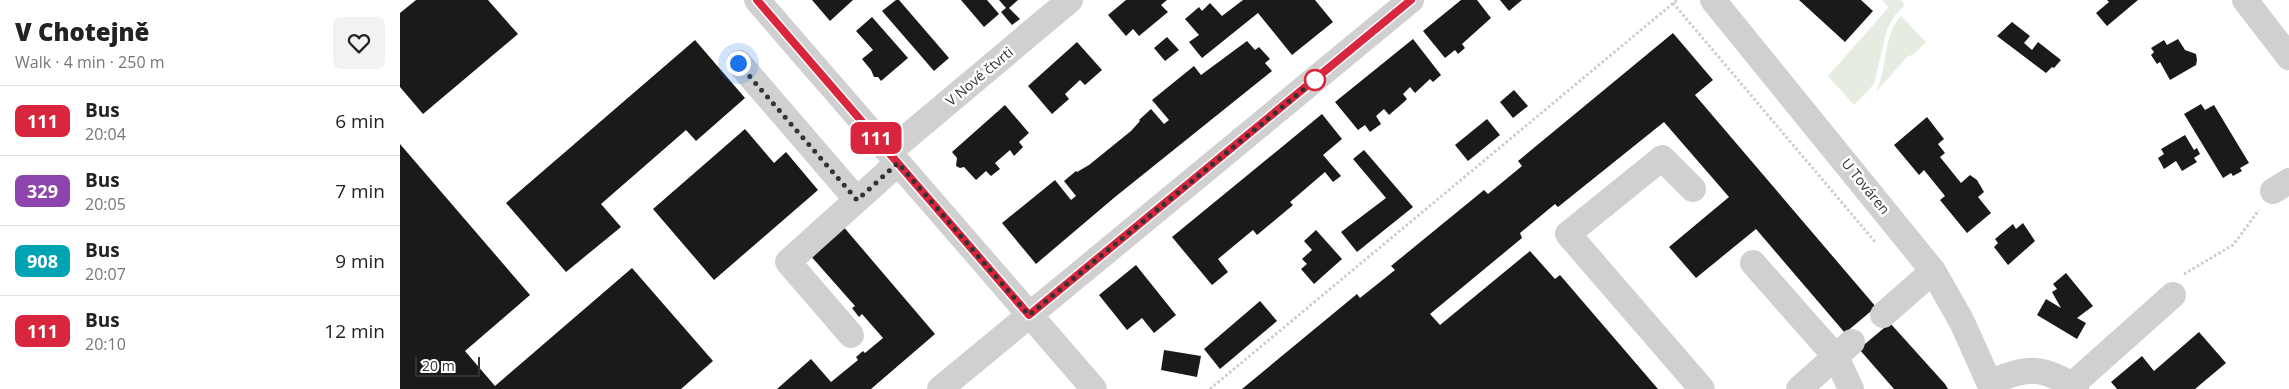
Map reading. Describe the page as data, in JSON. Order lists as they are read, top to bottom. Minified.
{"streets":{"street":["V Nové čtvrti","U Továren"]},"lines":["bus line 111"],"scale_bar":"20 m","page":{"heading":["V Chotejně","Walk · 4 min · 250 m"],"on_map":"111","list":[{"mark":"111","name":"Bus","note":"20:04","value":"6 min"},{"mark":"329","name":"Bus","note":"20:05","value":"7 min"},{"mark":"908","name":"Bus","note":"20:07","value":"9 min"},{"mark":"111","name":"Bus","note":"20:10","value":"12 min"}],"scale":"20 m"}}
